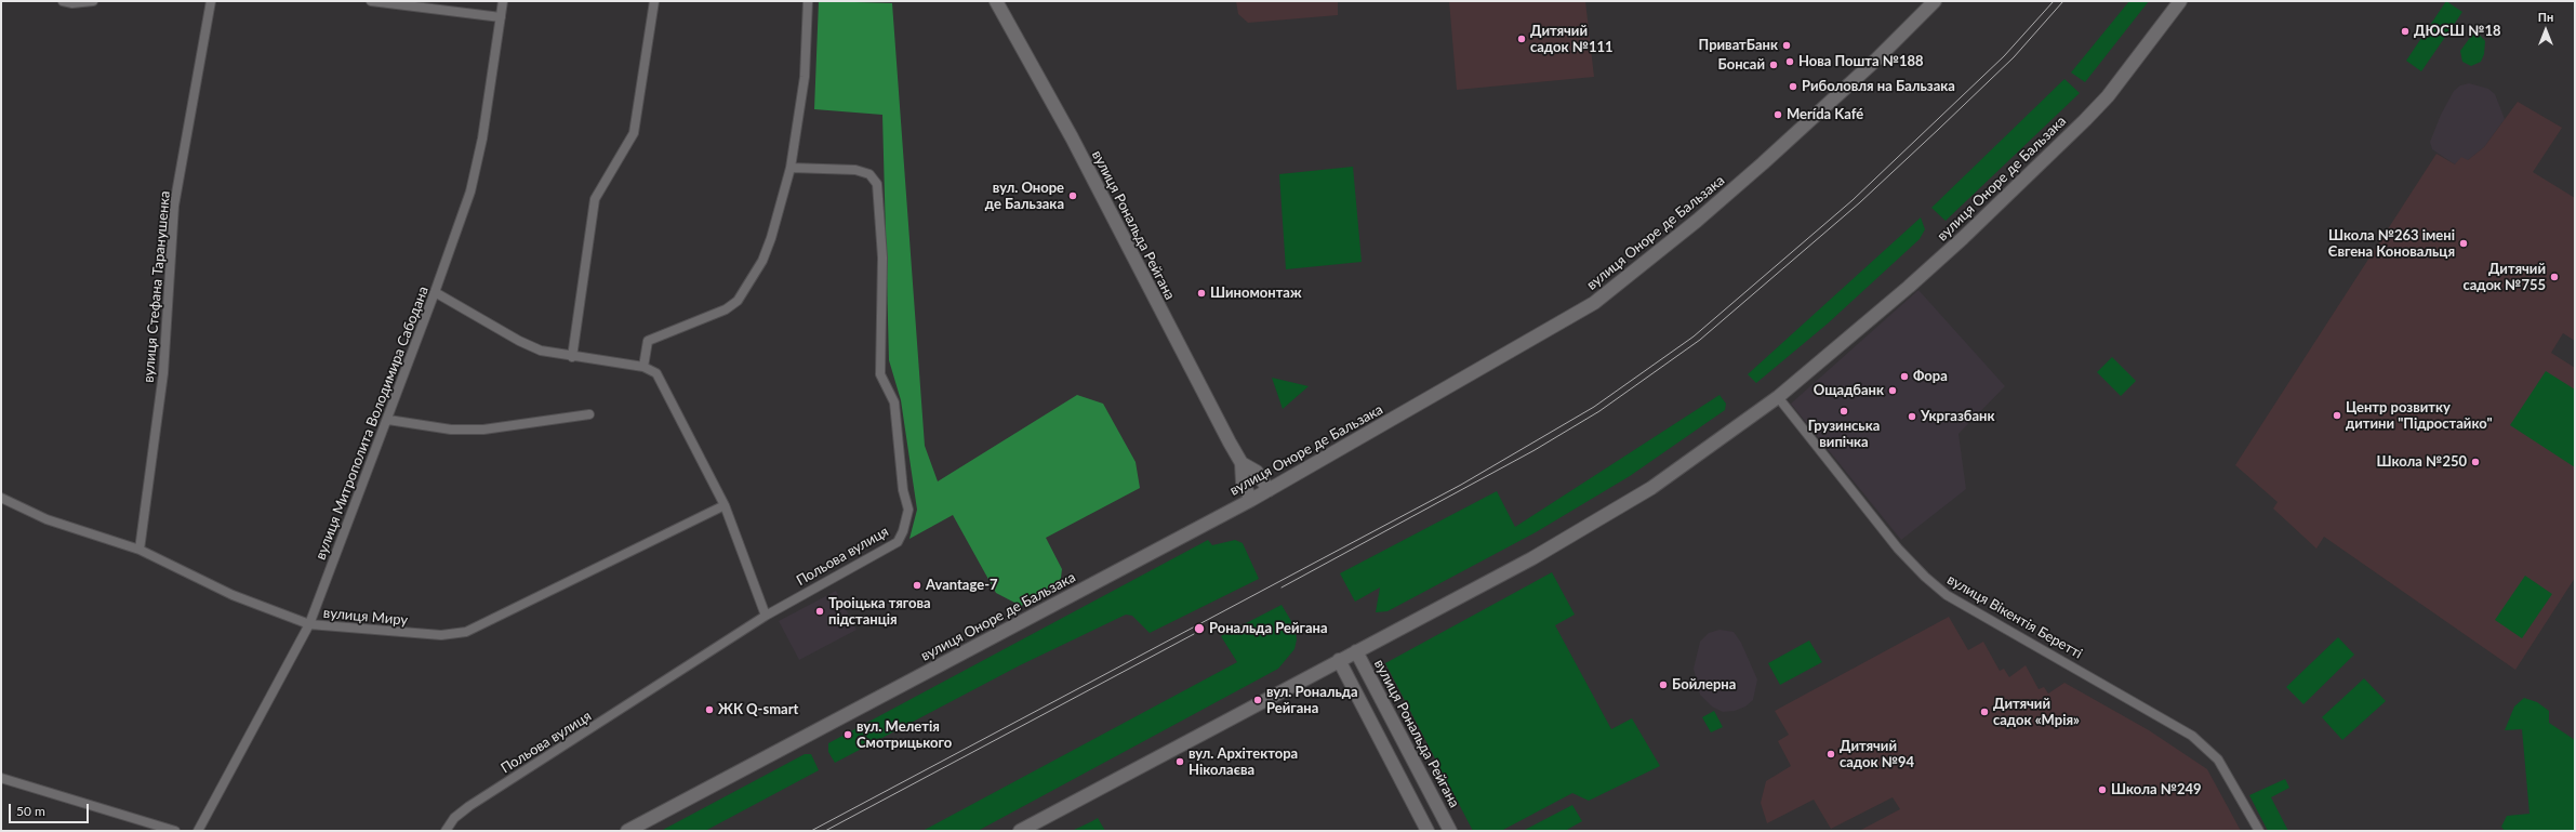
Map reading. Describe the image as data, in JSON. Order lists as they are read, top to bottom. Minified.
{"streets":{"street":["вулиця Оноре де Бальзака","вулиця Рональда Рейгана","вулиця Стефана Таранушенка","вулиця Митрополита Володимира Сабодана","Польова вулиця","вулиця Миру","вулиця Вікентія Беретті"]},"crossings":[["вулиця Оноре де Бальзака","вулиця Рональда Рейгана"],["вулиця Оноре де Бальзака","вулиця Вікентія Беретті"],["вулиця Стефана Таранушенка","вулиця Миру"],["вулиця Митрополита Володимира Сабодана","вулиця Миру"]],"places":["ДЮСШ №18","Дитячий садок №111","ПриватБанк","Нова Пошта №188","Бонсай","Риболовля на Бальзака","Merída Kafé","вул. Оноре де Бальзака","Школа №263 імені Євгена Коновальця","Дитячий садок №755","Шиномонтаж","Фора","Ощадбанк","Грузинська випічка","Центр розвитку дитини \"Підростайко\"","Укргазбанк","Школа №250","Avantage-7","Троiцька тягова пiдстанцiя","Рональда Рейгана","Бойлерна","вул. Рональда Рейгана","ЖК Q-smart","Дитячий садок «Мрія»","вул. Мелетія Смотрицького","Дитячий садок №94","вул. Архітектора Ніколаєва","Школа №249"],"scale_bar":"50 m","north":"top"}
